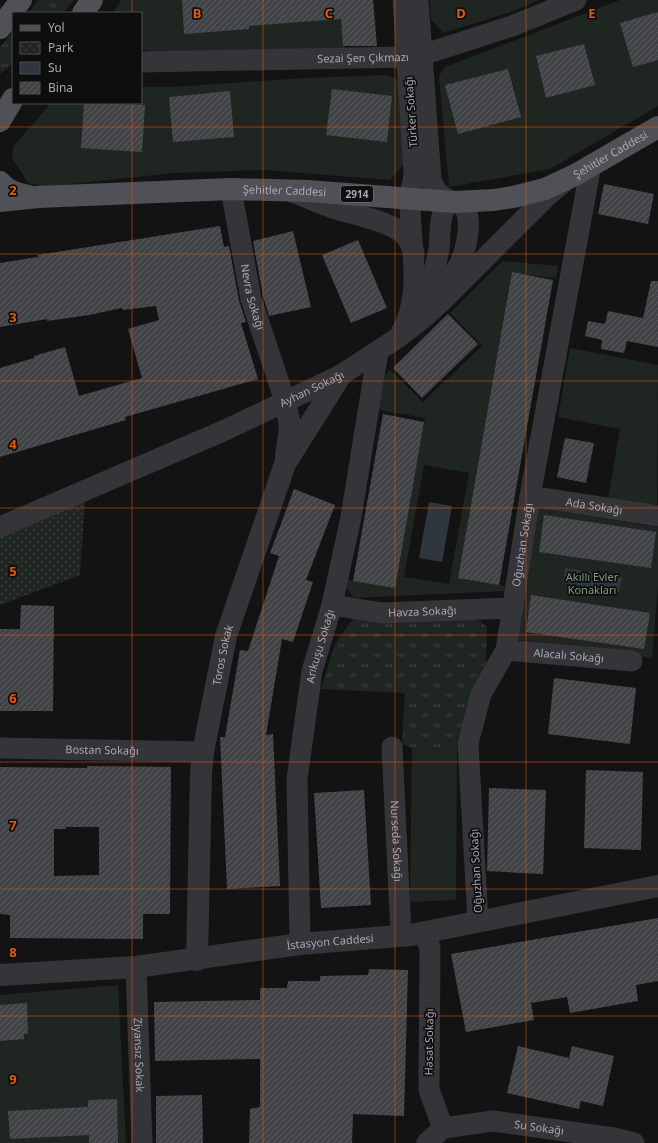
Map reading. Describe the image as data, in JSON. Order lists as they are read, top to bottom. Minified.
{"streets":{"main road":["Şehitler Caddesi","2914"],"street":["Sezai Şen Çıkmazı","Türker Sokağı","Nevra Sokağı","Ayhan Sokağı","Ada Sokağı","Oğuzhan Sokağı","Havza Sokağı","Arıkuşu Sokağı","Alacalı Sokağı","Toros Sokak","Bostan Sokağı","Nurseda Sokağı","İstasyon Caddesi","Hasat Sokağı","Ziyansız Sokak","Su Sokağı"]},"crossings":[["Sezai Şen Çıkmazı","Türker Sokağı"],["Türker Sokağı","Şehitler Caddesi"],["Türker Sokağı","Ayhan Sokağı"],["Şehitler Caddesi","Nevra Sokağı"],["Şehitler Caddesi","Ayhan Sokağı"],["Şehitler Caddesi","Oğuzhan Sokağı"],["Nevra Sokağı","Ayhan Sokağı"],["Ayhan Sokağı","Oğuzhan Sokağı"],["Ayhan Sokağı","Arıkuşu Sokağı"],["Ayhan Sokağı","Toros Sokak"],["Ada Sokağı","Oğuzhan Sokağı"],["Oğuzhan Sokağı","Havza Sokağı"],["Oğuzhan Sokağı","Alacalı Sokağı"],["Oğuzhan Sokağı","İstasyon Caddesi"],["Havza Sokağı","Arıkuşu Sokağı"],["Arıkuşu Sokağı","İstasyon Caddesi"],["Toros Sokak","Bostan Sokağı"],["Toros Sokak","İstasyon Caddesi"],["Nurseda Sokağı","İstasyon Caddesi"],["Nurseda Sokağı","Hasat Sokağı"],["İstasyon Caddesi","Hasat Sokağı"],["İstasyon Caddesi","Ziyansız Sokak"],["Hasat Sokağı","Su Sokağı"]],"parks":["Akıllı Evler Konakları"],"legend":["Yol","Park","Su","Bina"],"grid":{"columns":["B","C","D","E"],"rows":["2","3","4","5","6","7","8","9"]}}
